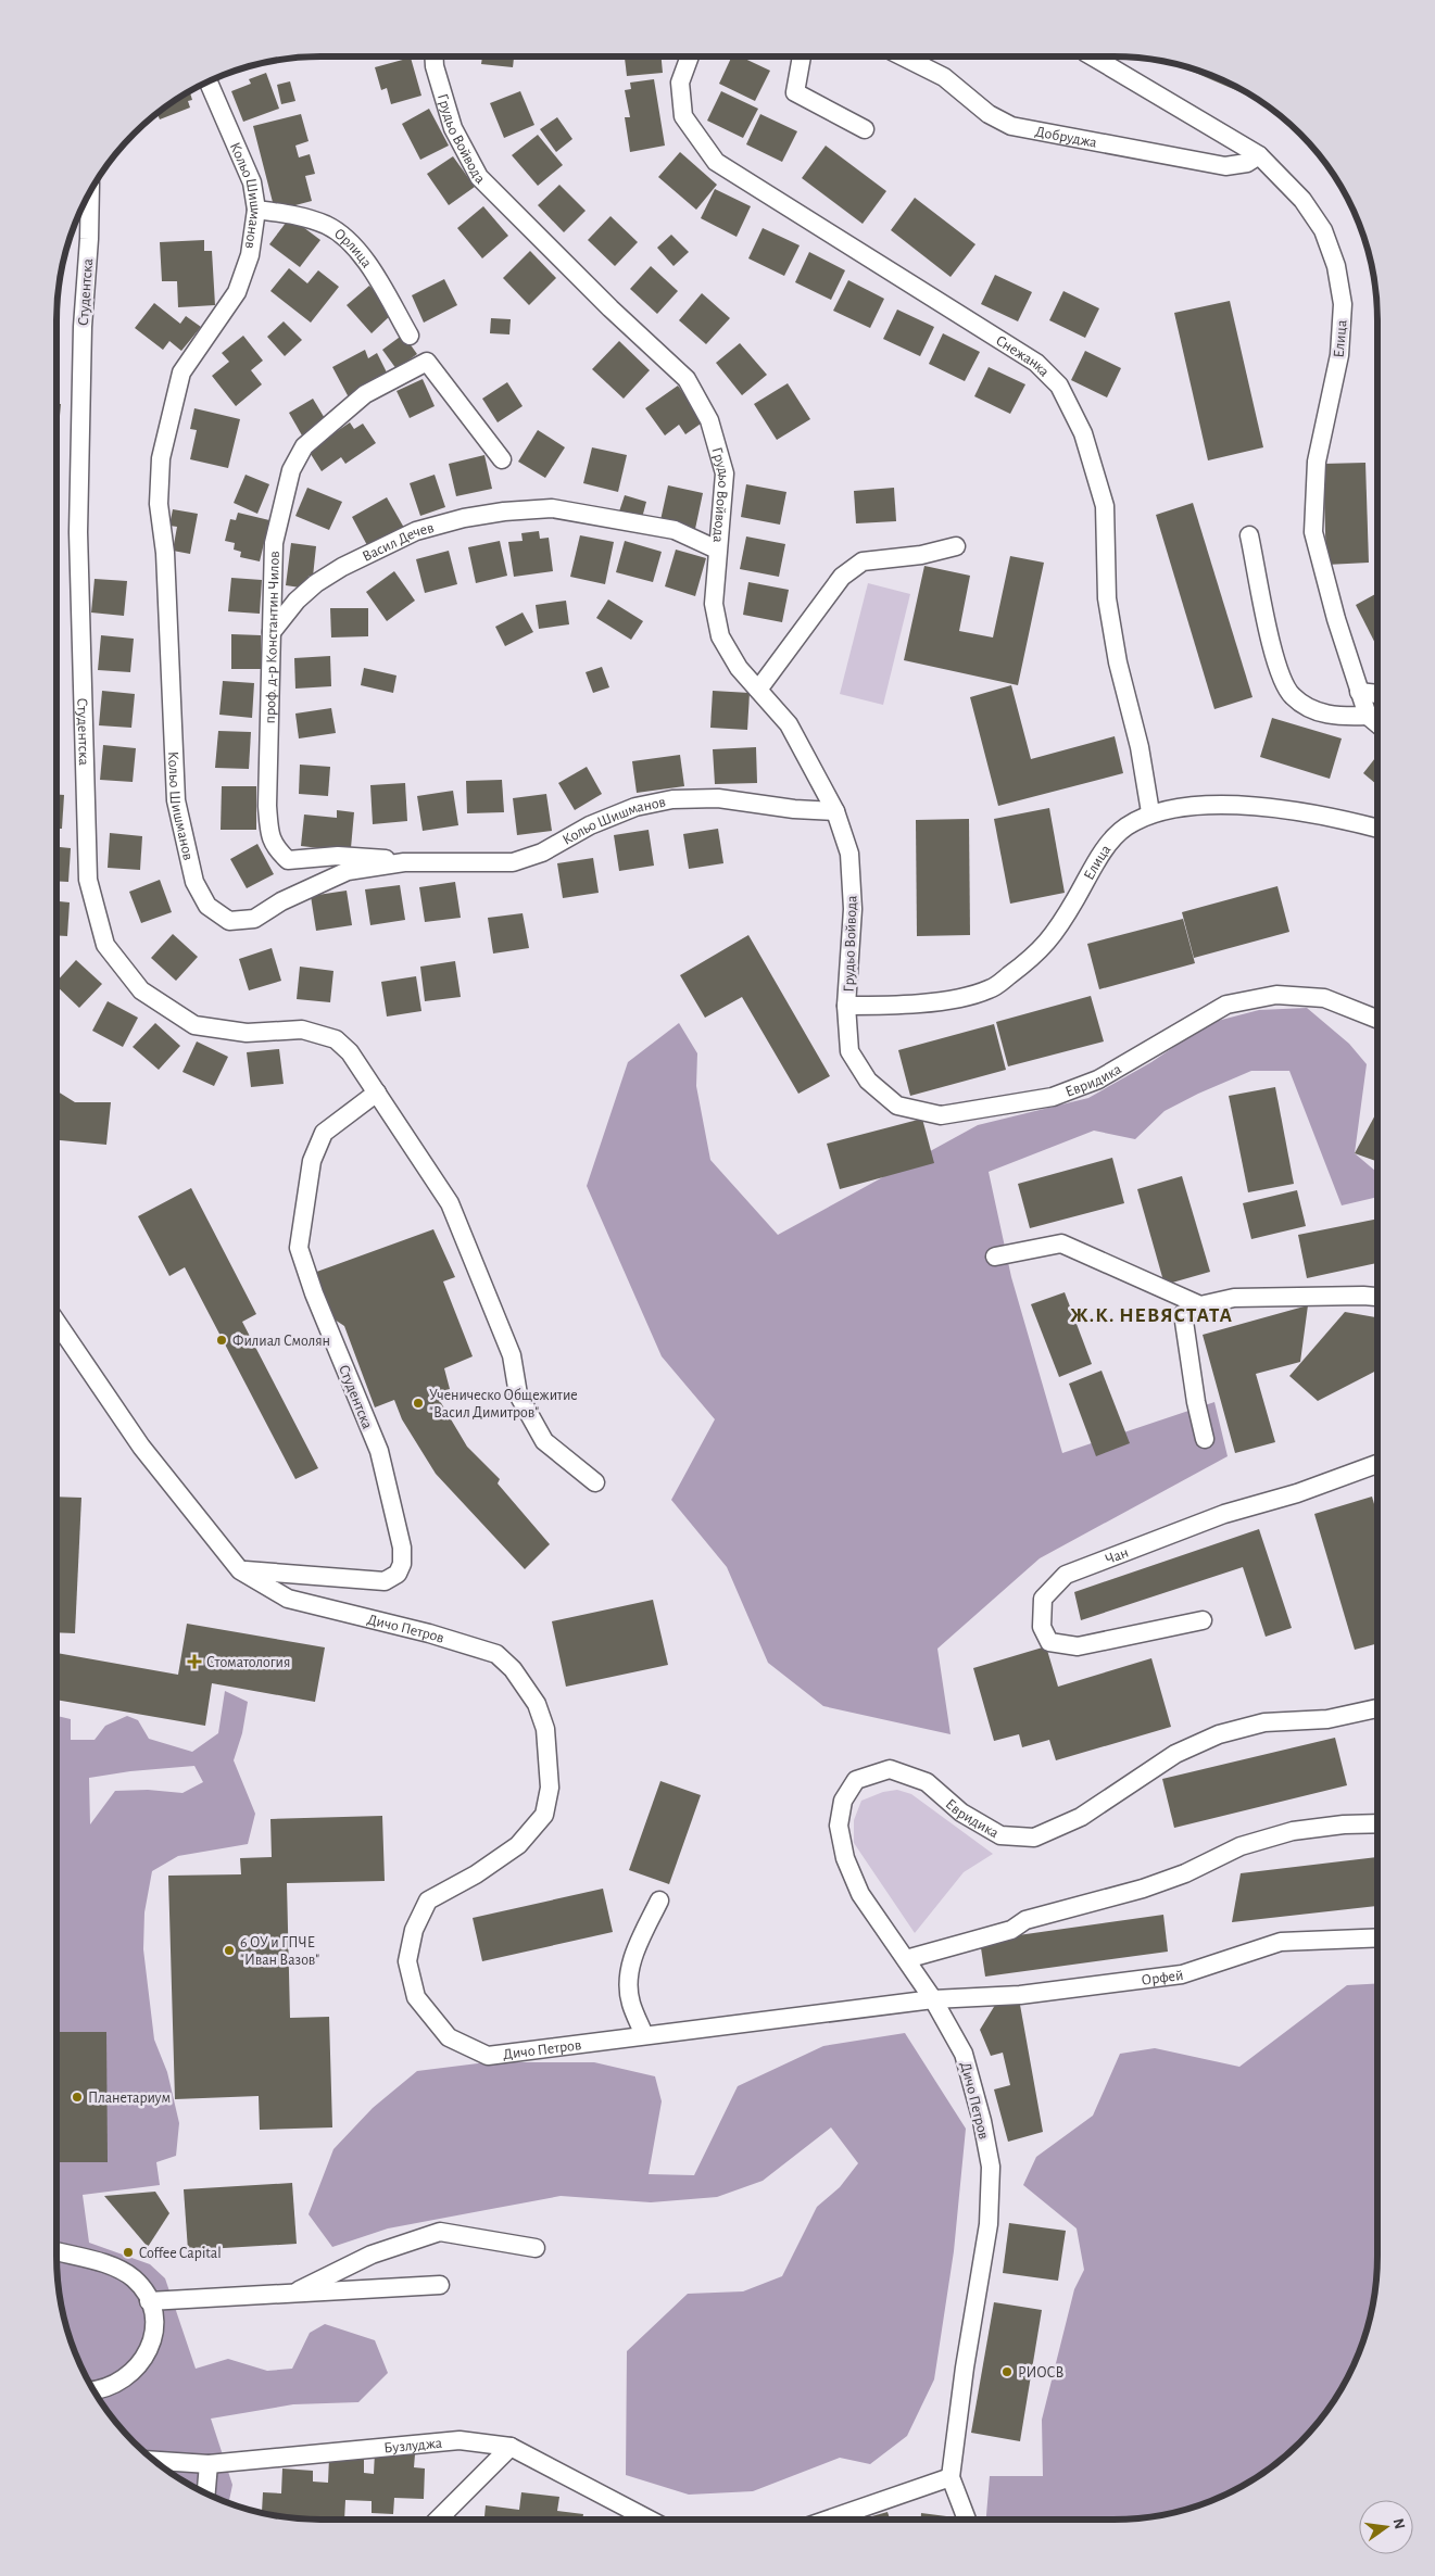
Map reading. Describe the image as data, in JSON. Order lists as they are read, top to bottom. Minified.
{"streets":{"street":["Грудьо Войвода","Добруджа","Кольо Шишманов","Орлица","Студентска","Елица","Снежанка","Васил Дечев","проф. д-р Константин Чилов","Евридика","Чан","Дичо Петров","Орфей","Бузлуджа"]},"crossings":[["Грудьо Войвода","Кольо Шишманов"],["Грудьо Войвода","Елица"],["Грудьо Войвода","Васил Дечев"],["Грудьо Войвода","Евридика"],["Добруджа","Елица"],["Кольо Шишманов","Орлица"],["Кольо Шишманов","проф. д-р Константин Чилов"],["Студентска","Дичо Петров"],["Елица","Снежанка"],["Елица","Евридика"],["Васил Дечев","проф. д-р Константин Чилов"],["Евридика","Дичо Петров"],["Евридика","Орфей"],["Дичо Петров","Орфей"]],"districts":["Ж.К. НЕВЯСТАТА"],"places":{"other":["Филиал Смолян","Ученическо Общежитие \"Васил Димитров\"","6 ОУ и ГПЧЕ \"Иван Вазов\"","Планетариум","Coffee Capital","РИОСВ"],"health":["Стоматология"]},"north":"right"}
